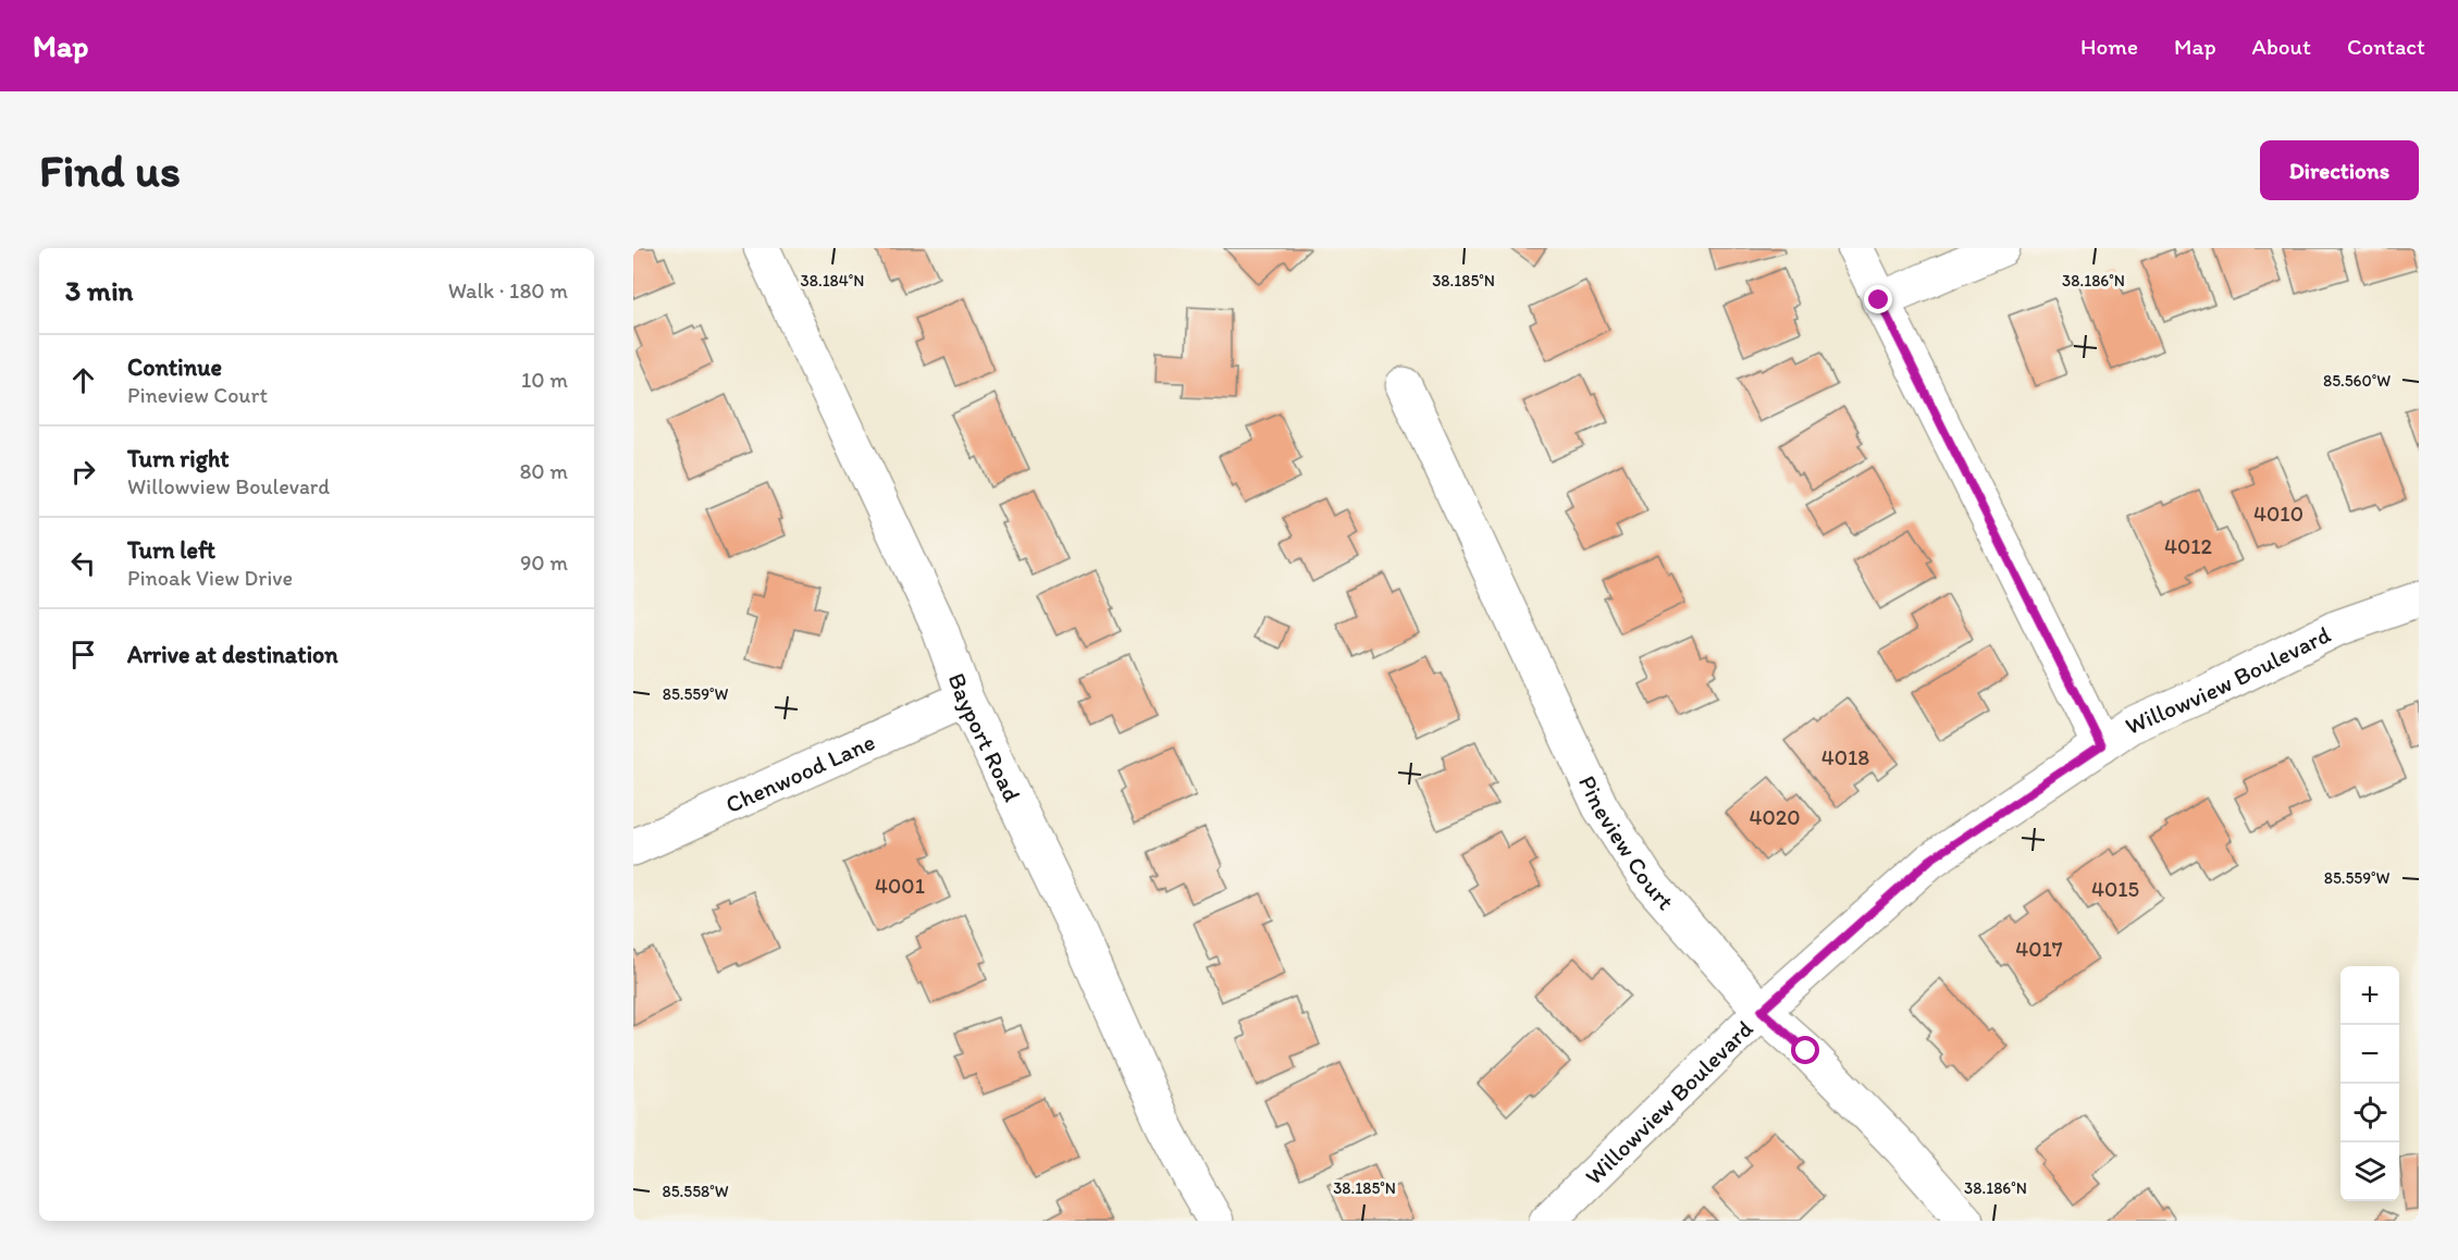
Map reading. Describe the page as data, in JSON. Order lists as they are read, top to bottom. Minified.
{"streets":{"street":["Willowview Boulevard","Bayport Road","Chenwood Lane","Pineview Court"]},"crossings":[["Willowview Boulevard","Pineview Court"],["Bayport Road","Chenwood Lane"]],"house_numbers":["4010","4012","4018","4020","4001","4015","4017"],"page":{"header":"Map","nav":["Home","Map","About","Contact"],"buttons":"Directions","title":"Find us","heading":["3 min","Walk · 180 m"],"list":[["Continue","Pineview Court","10 m"],["Turn right","Willowview Boulevard","80 m"],["Turn left","Pinoak View Drive","90 m"],"Arrive at destination"],"map_buttons":["+","−"]},"coordinates":["38.184°N","38.185°N","38.186°N","85.560°W","85.559°W","85.558°W"]}
